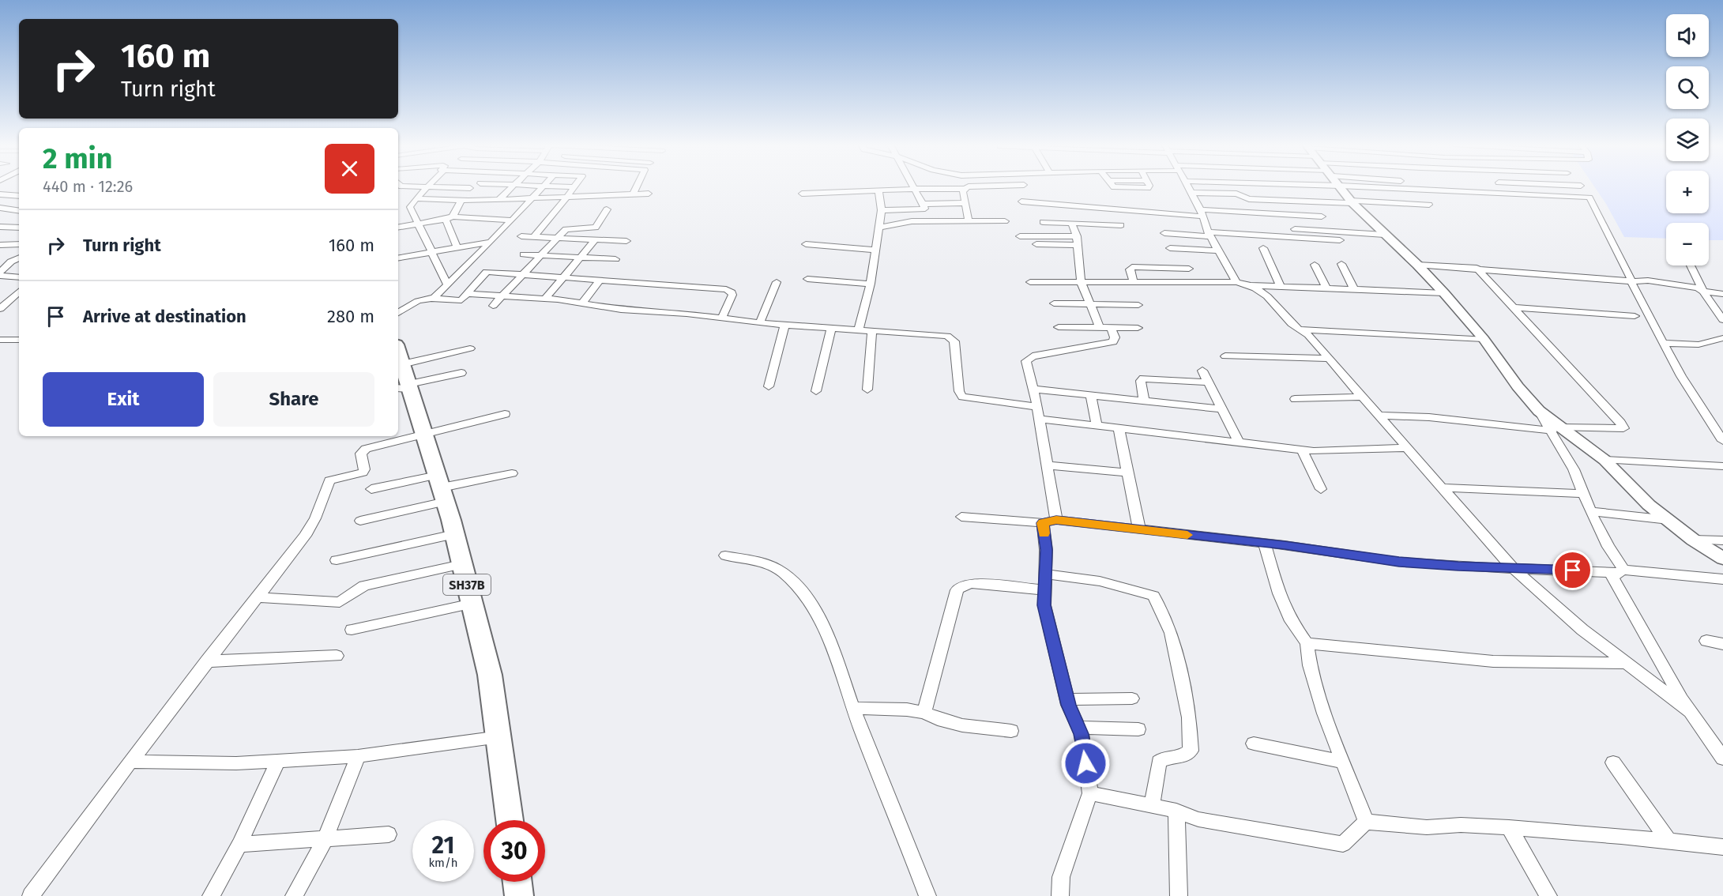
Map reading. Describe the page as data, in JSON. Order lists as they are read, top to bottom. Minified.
{"streets":{"main road":["SH37B"]},"page":{"map_buttons":["+","−"],"turn":["160 m","Turn right"],"heading":["2 min","440 m · 12:26"],"list":[{"name":"Turn right","value":"160 m"},{"name":"Arrive at destination","value":"280 m"}],"buttons":["Exit","Share"],"speed":"21 km/h","limit":"30"}}
